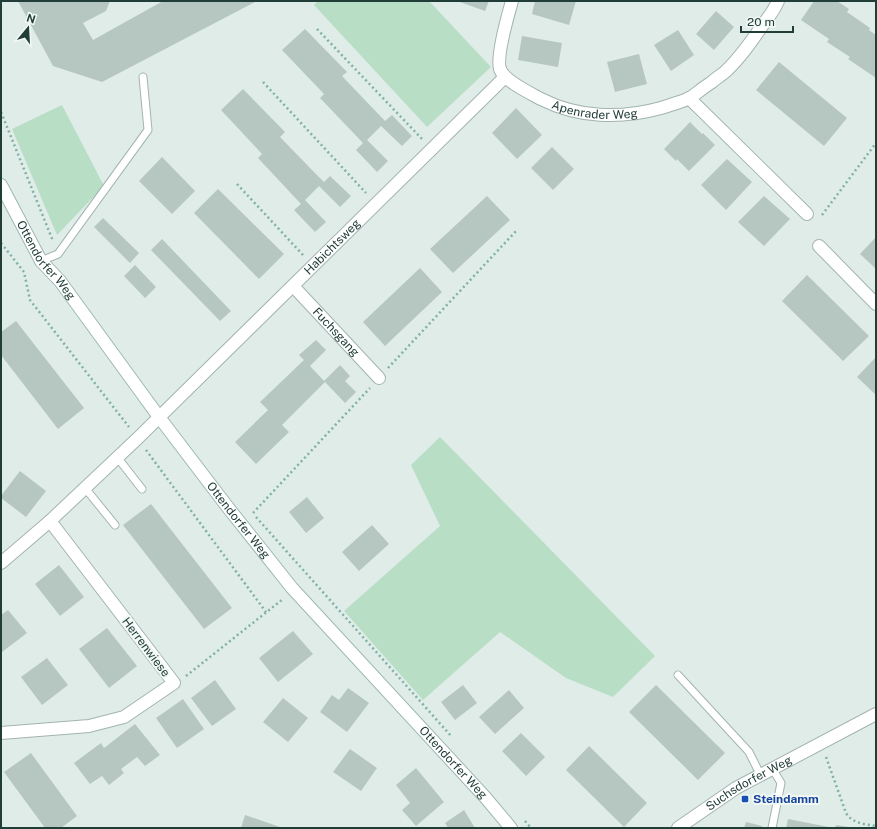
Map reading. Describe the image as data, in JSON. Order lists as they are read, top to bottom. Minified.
{"streets":{"street":["Apenrader Weg","Habichtsweg","Ottendorfer Weg","Fuchsgang","Herrenwiese","Suchsdorfer Weg"]},"crossings":[["Apenrader Weg","Habichtsweg"],["Habichtsweg","Ottendorfer Weg"],["Habichtsweg","Fuchsgang"]],"places":{"transit":["Steindamm"]},"scale_bar":"20 m","north":"top"}
